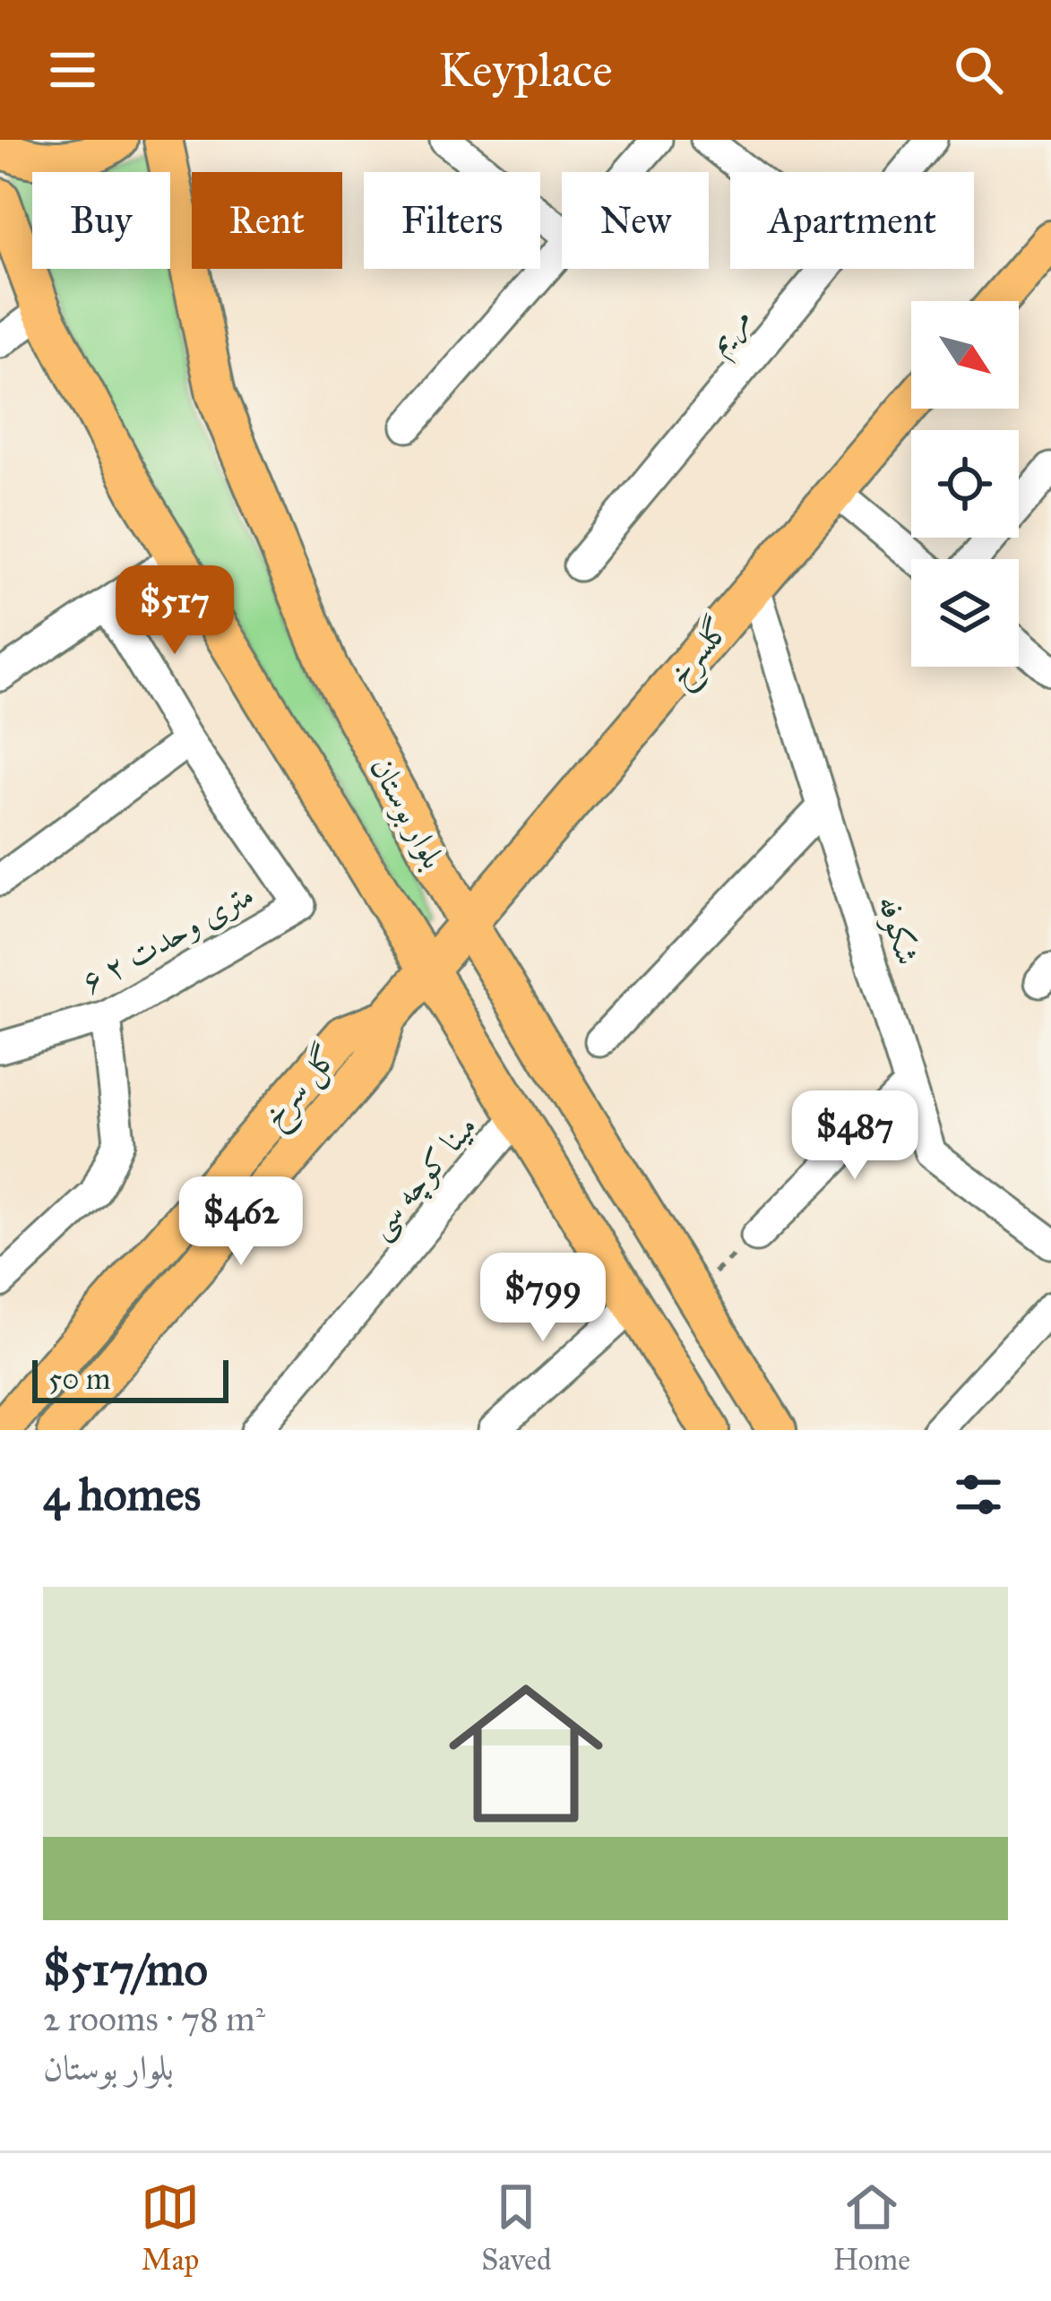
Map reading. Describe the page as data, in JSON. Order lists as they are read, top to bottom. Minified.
{"streets":{"main road":["گلسرخ","بلوار بوستان","گل سرخ"],"street":["مریم","شکوفه","۶ متری وحدت ۲","مینا کوچه سی"]},"crossings":[["گلسرخ","بلوار بوستان"],["گلسرخ","شکوفه"],["گلسرخ","گل سرخ"],["بلوار بوستان","مینا کوچه سی"]],"scale_bar":"50 m","north":"bottom right","page":{"header":"Keyplace","chip":["Buy","Rent","Filters","New","Apartment"],"price":["$517","$487","$462","$799"],"scale":"50 m","heading":"4 homes","list":[{"name":"$517/mo","note":"2 rooms · 78 m² · بلوار بوستان"}],"tabs":["Map","Saved","Home"]}}
